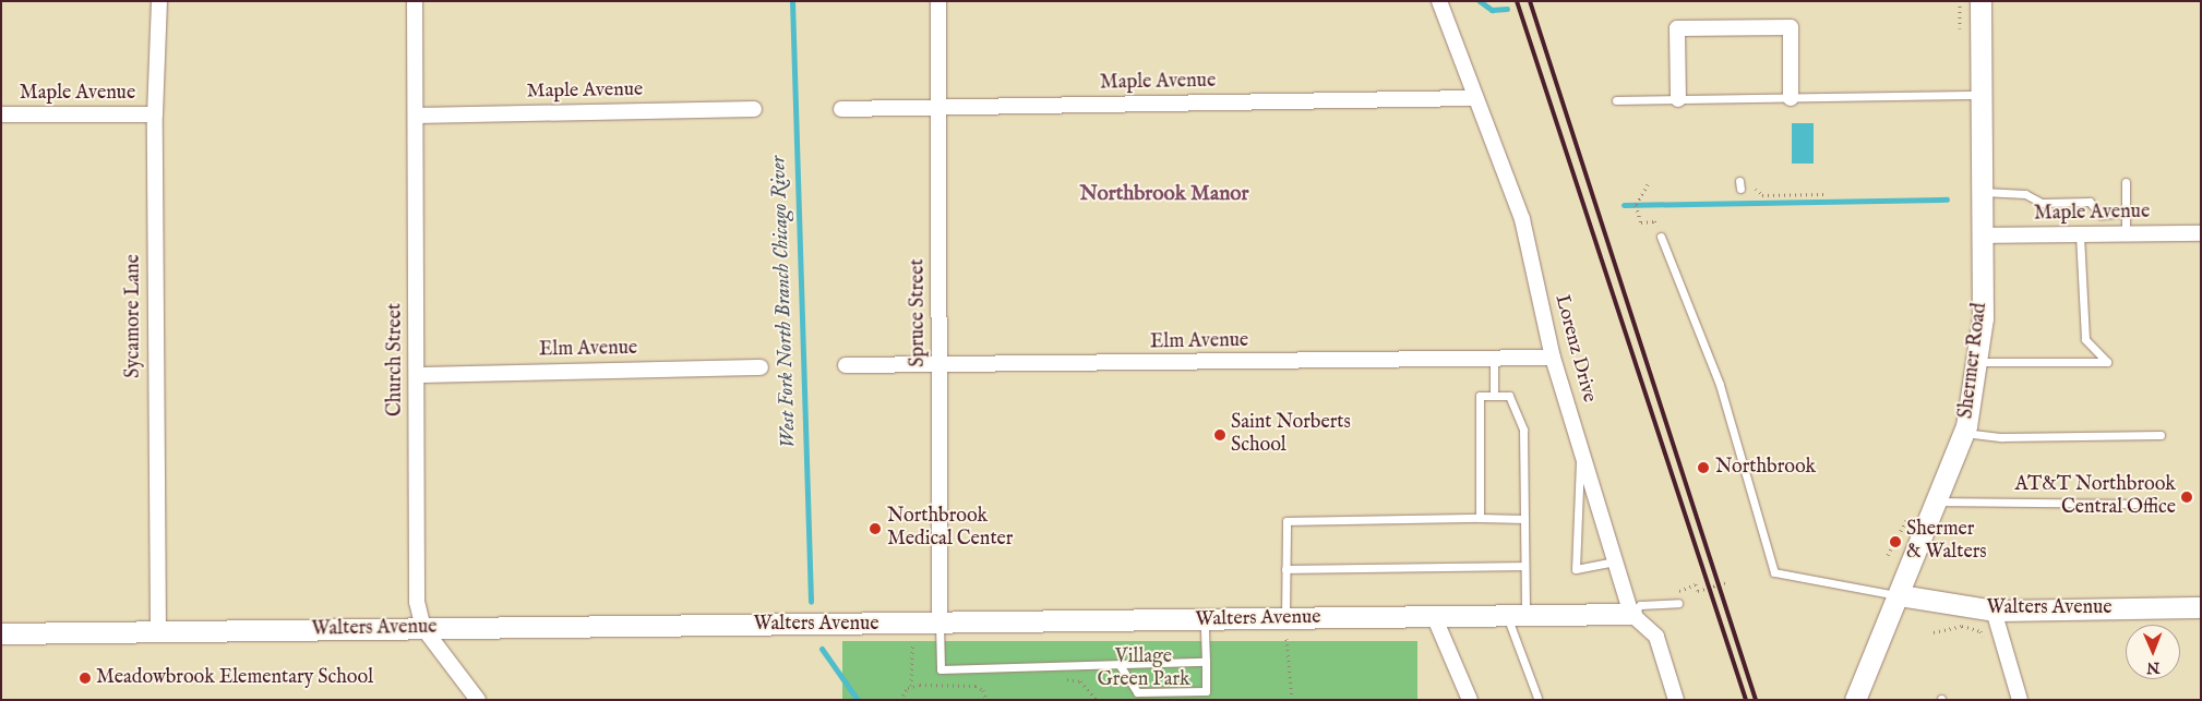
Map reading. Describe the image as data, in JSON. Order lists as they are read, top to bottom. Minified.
{"streets":{"street":["Maple Avenue","Spruce Street","Sycamore Lane","Elm Avenue","Lorenz Drive","Church Street","Shermer Road","Walters Avenue"]},"crossings":[["Maple Avenue","Spruce Street"],["Maple Avenue","Sycamore Lane"],["Maple Avenue","Lorenz Drive"],["Maple Avenue","Church Street"],["Maple Avenue","Shermer Road"],["Spruce Street","Elm Avenue"],["Spruce Street","Walters Avenue"],["Sycamore Lane","Walters Avenue"],["Elm Avenue","Lorenz Drive"],["Elm Avenue","Church Street"],["Lorenz Drive","Walters Avenue"],["Church Street","Walters Avenue"],["Shermer Road","Walters Avenue"]],"districts":["Northbrook Manor"],"water":["West Fork North Branch Chicago River"],"parks":["Village Green Park"],"places":["Saint Norberts School","Northbrook","AT&T Northbrook Central Office","Northbrook Medical Center","Shermer & Walters","Meadowbrook Elementary School"],"north":"bottom"}
